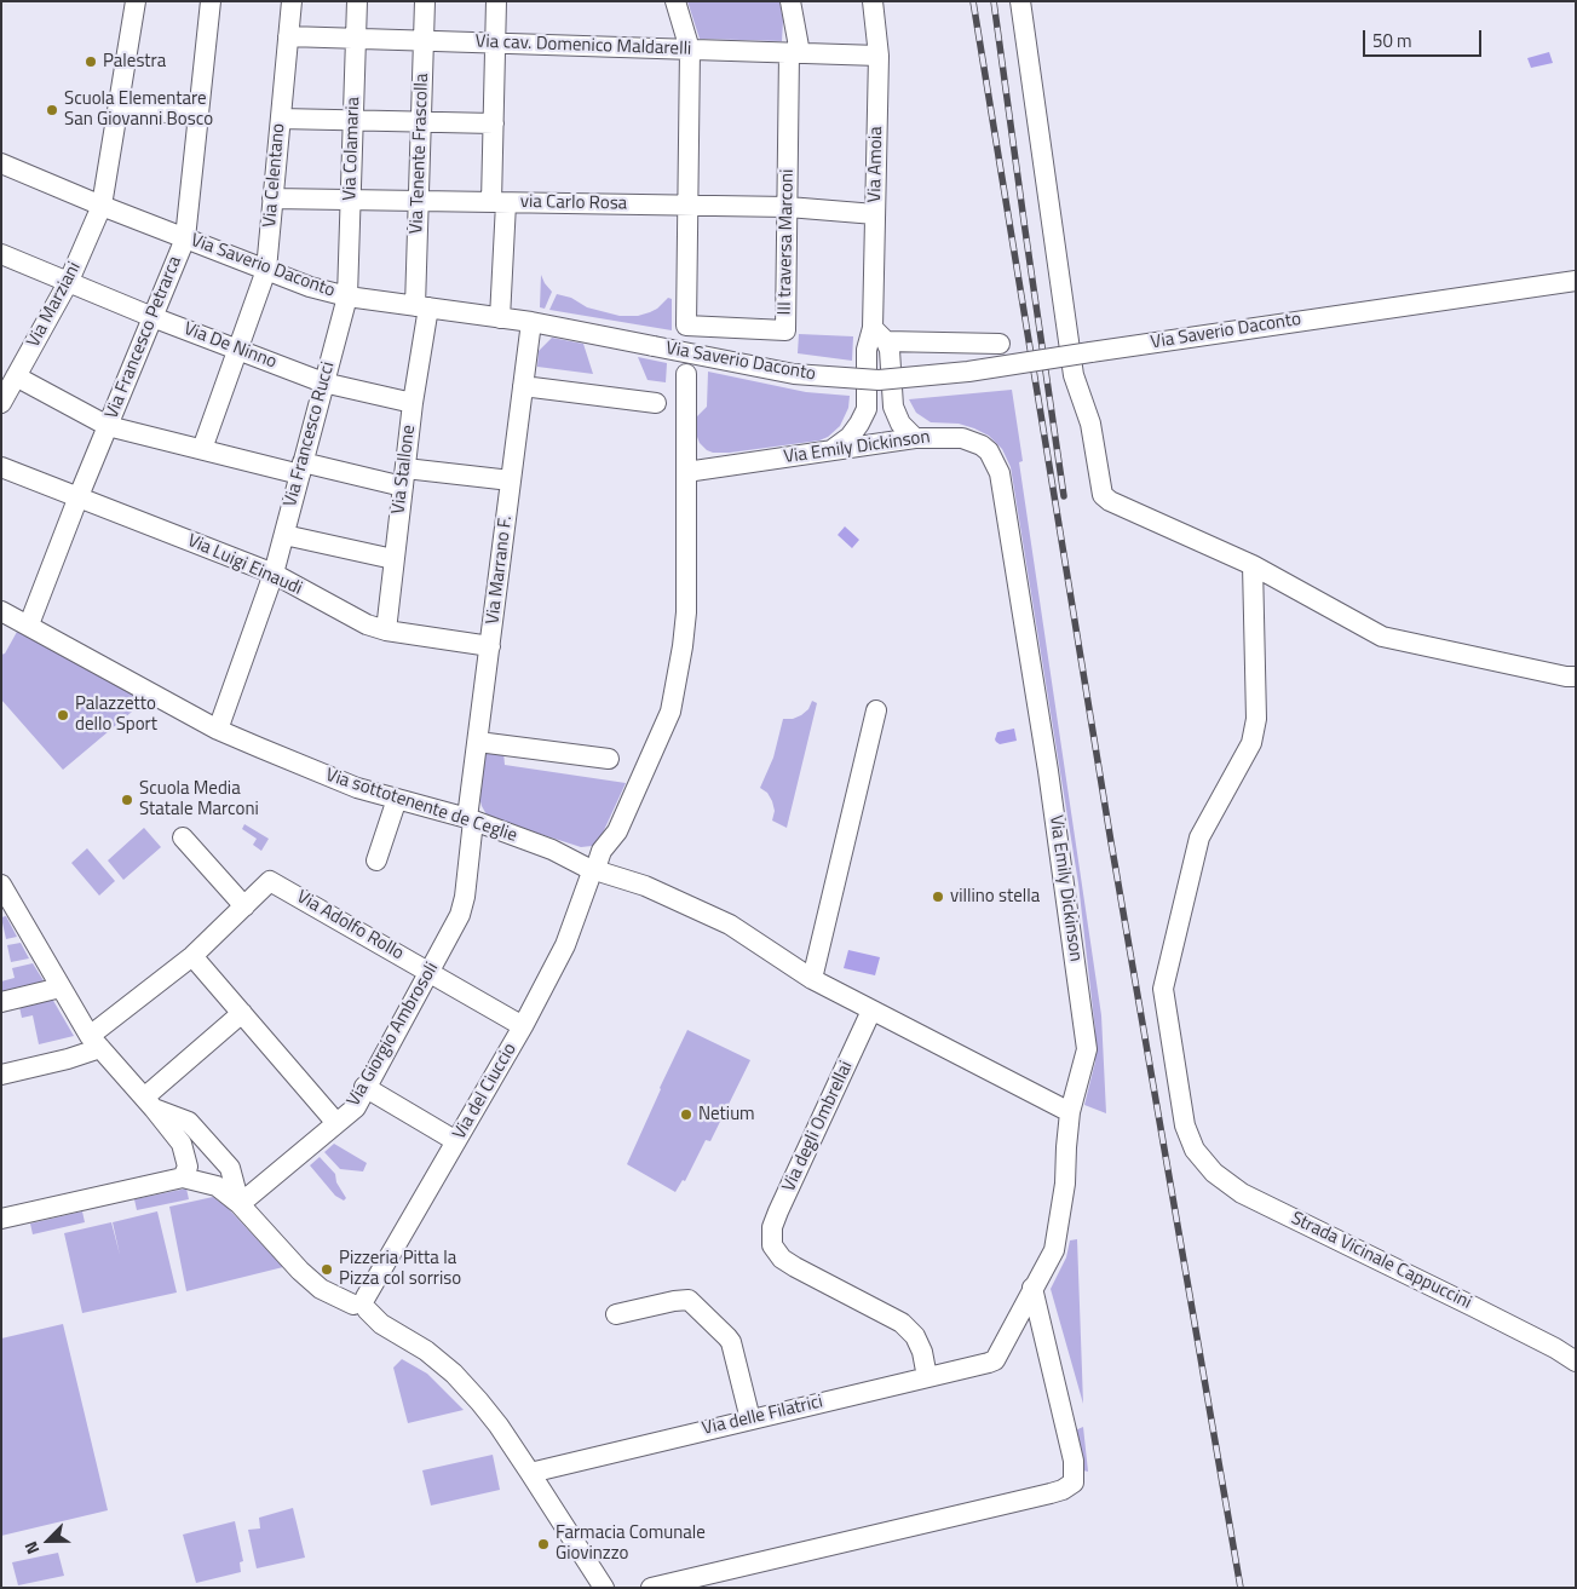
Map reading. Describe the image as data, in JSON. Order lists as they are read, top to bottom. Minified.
{"streets":{"street":["Via cav. Domenico Maldarelli","Via Colamaria","Via Tenente Frascolla","Via Amoia","Via Celentano","via Carlo Rosa","III traversa Marconi","Via Saverio Daconto","Via Marziani","Via Francesco Petrarca","Via De Ninno","Via Francesco Rucci","Via Emily Dickinson","Via Stallone","Via Luigi Einaudi","Via Marrano F.","Via sottotenente de Ceglie","Via Adolfo Rollo","Via Giorgio Ambrosoli","Via del Ciuccio","Via degli Ombrellai","Strada Vicinale Cappuccini","Via delle Filatrici"]},"crossings":[["Via cav. Domenico Maldarelli","Via Colamaria"],["Via cav. Domenico Maldarelli","Via Tenente Frascolla"],["Via cav. Domenico Maldarelli","Via Amoia"],["Via cav. Domenico Maldarelli","Via Celentano"],["Via cav. Domenico Maldarelli","III traversa Marconi"],["Via Colamaria","via Carlo Rosa"],["Via Colamaria","Via Saverio Daconto"],["Via Colamaria","Via Francesco Rucci"],["Via Tenente Frascolla","via Carlo Rosa"],["Via Tenente Frascolla","Via Saverio Daconto"],["Via Tenente Frascolla","Via Stallone"],["Via Amoia","via Carlo Rosa"],["Via Celentano","via Carlo Rosa"],["Via Celentano","Via Saverio Daconto"],["Via Celentano","Via De Ninno"],["via Carlo Rosa","III traversa Marconi"],["Via Saverio Daconto","Via Marziani"],["Via Saverio Daconto","Via Francesco Petrarca"],["Via Saverio Daconto","Via Francesco Rucci"],["Via Saverio Daconto","Via Stallone"],["Via Saverio Daconto","Via Marrano F."],["Via Marziani","Via De Ninno"],["Via Francesco Petrarca","Via De Ninno"],["Via Francesco Petrarca","Via Luigi Einaudi"],["Via Francesco Petrarca","Via sottotenente de Ceglie"],["Via De Ninno","Via Francesco Rucci"],["Via De Ninno","Via Stallone"],["Via Francesco Rucci","Via Luigi Einaudi"],["Via Francesco Rucci","Via sottotenente de Ceglie"],["Via Emily Dickinson","Via delle Filatrici"],["Via Stallone","Via Luigi Einaudi"],["Via Luigi Einaudi","Via Marrano F."],["Via Marrano F.","Via sottotenente de Ceglie"],["Via Marrano F.","Via Giorgio Ambrosoli"],["Via sottotenente de Ceglie","Via Giorgio Ambrosoli"],["Via sottotenente de Ceglie","Via del Ciuccio"],["Via Adolfo Rollo","Via Giorgio Ambrosoli"],["Via Adolfo Rollo","Via del Ciuccio"],["Via degli Ombrellai","Via delle Filatrici"]],"places":["Palestra","Scuola Elementare San Giovanni Bosco","Palazzetto dello Sport","Scuola Media Statale Marconi","villino stella","Netium","Pizzeria Pitta la Pizza col sorriso","Farmacia Comunale Giovinzzo"],"scale_bar":"50 m","north":"bottom left"}
